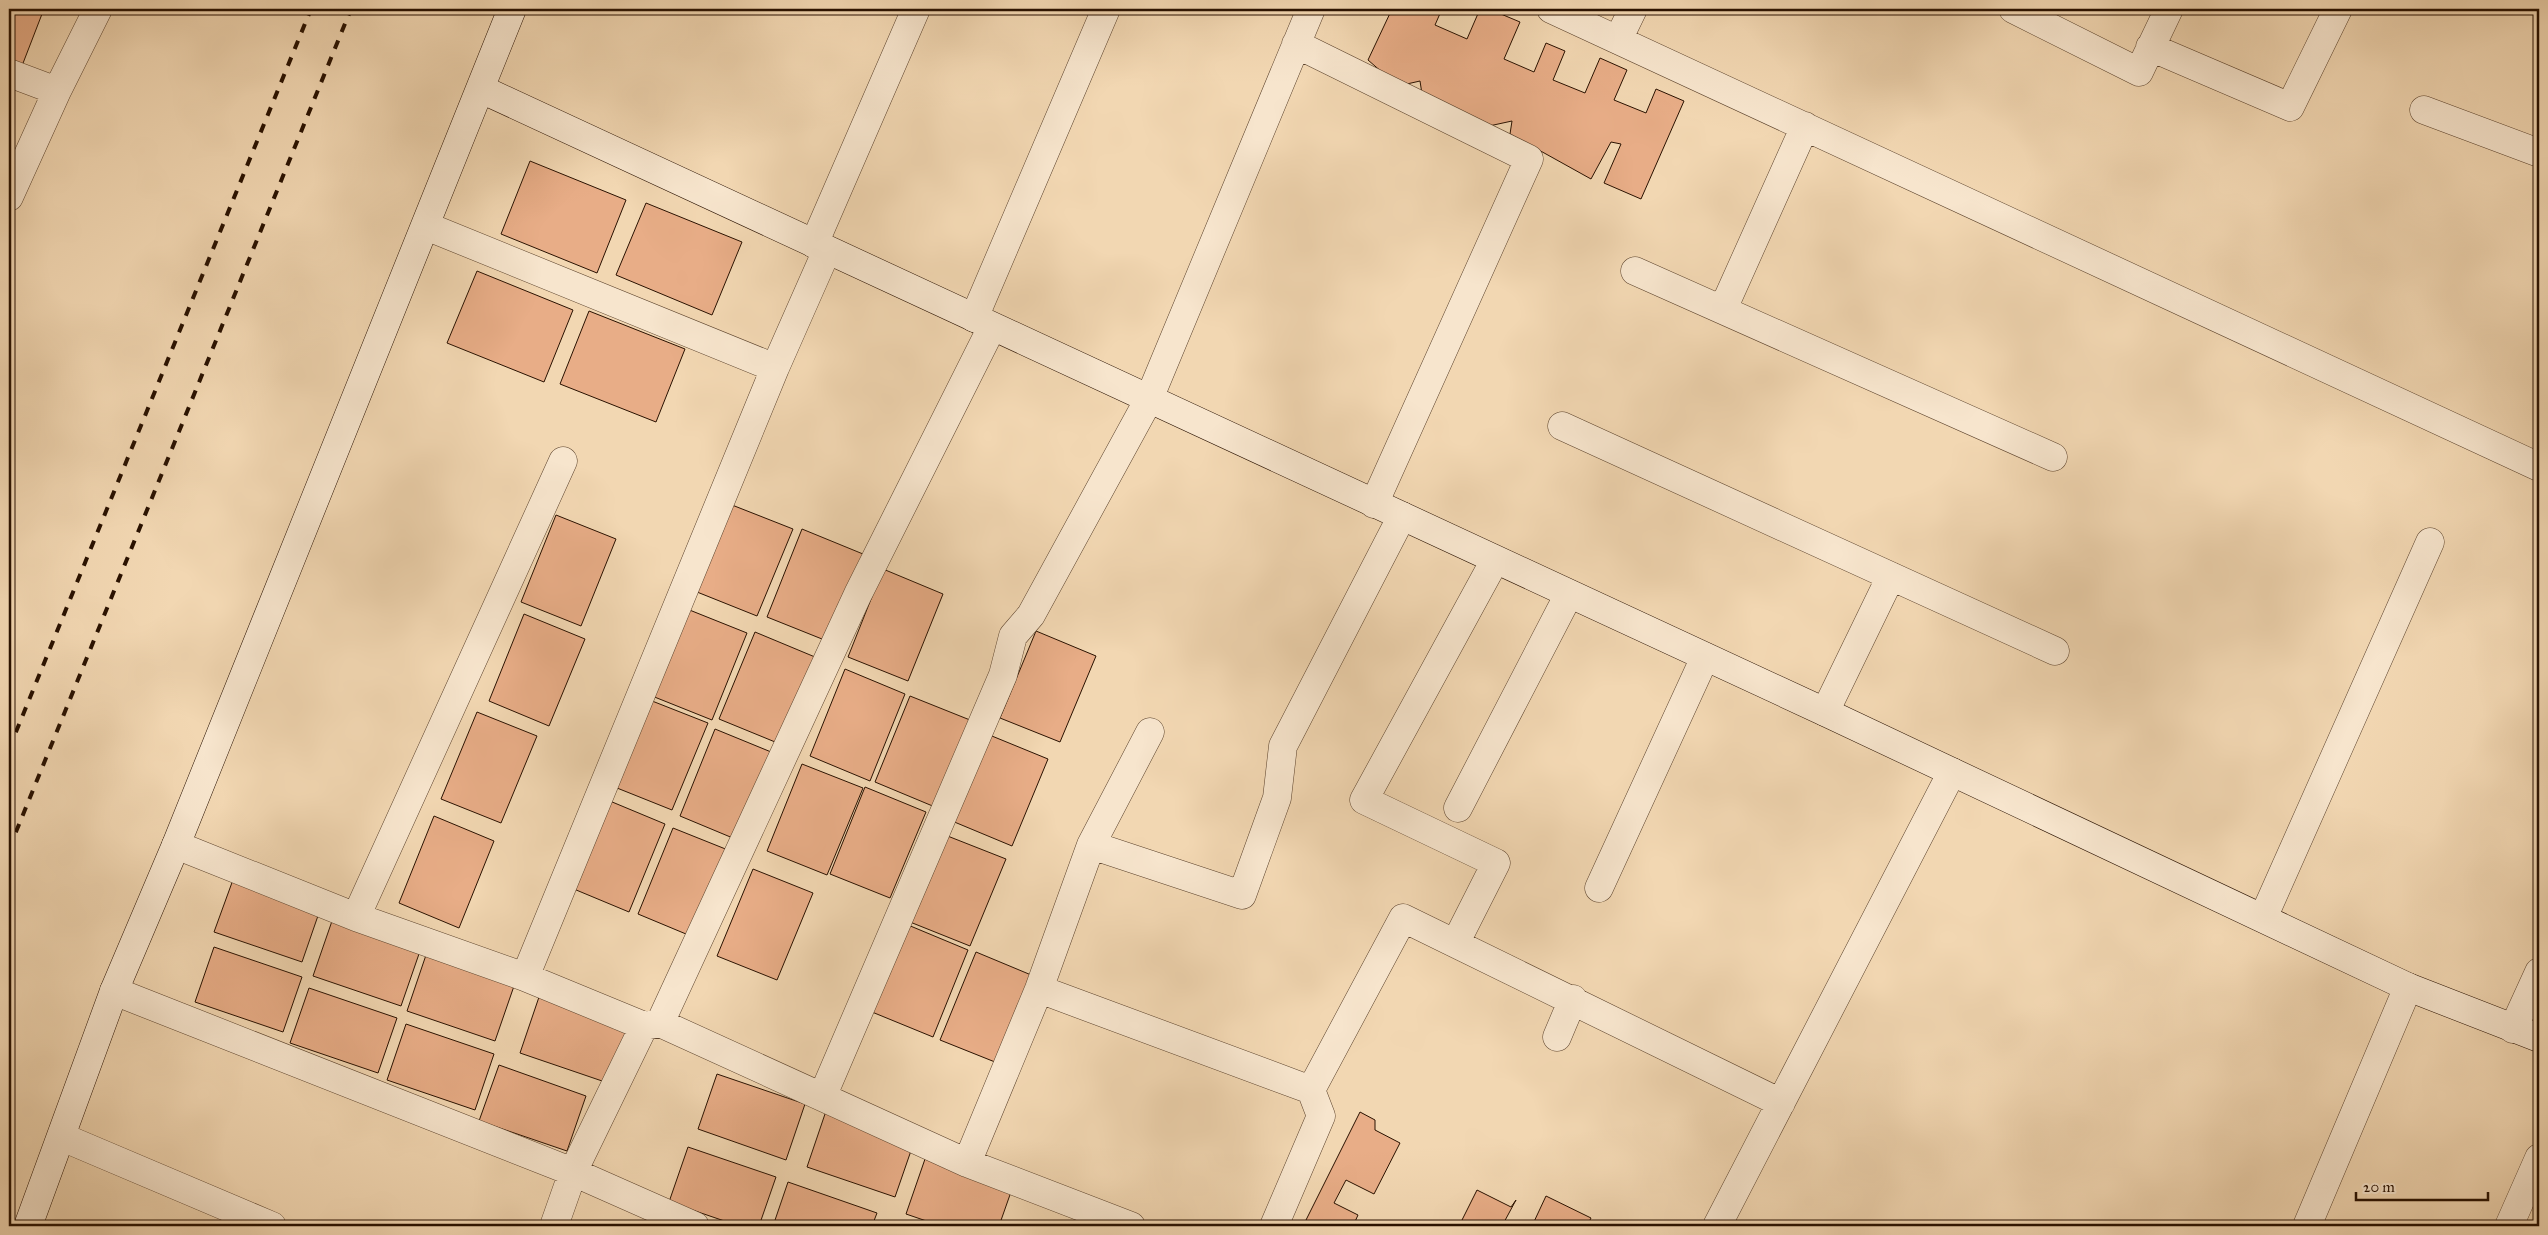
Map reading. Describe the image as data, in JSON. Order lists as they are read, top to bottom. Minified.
{"scale_bar":"20 m"}
